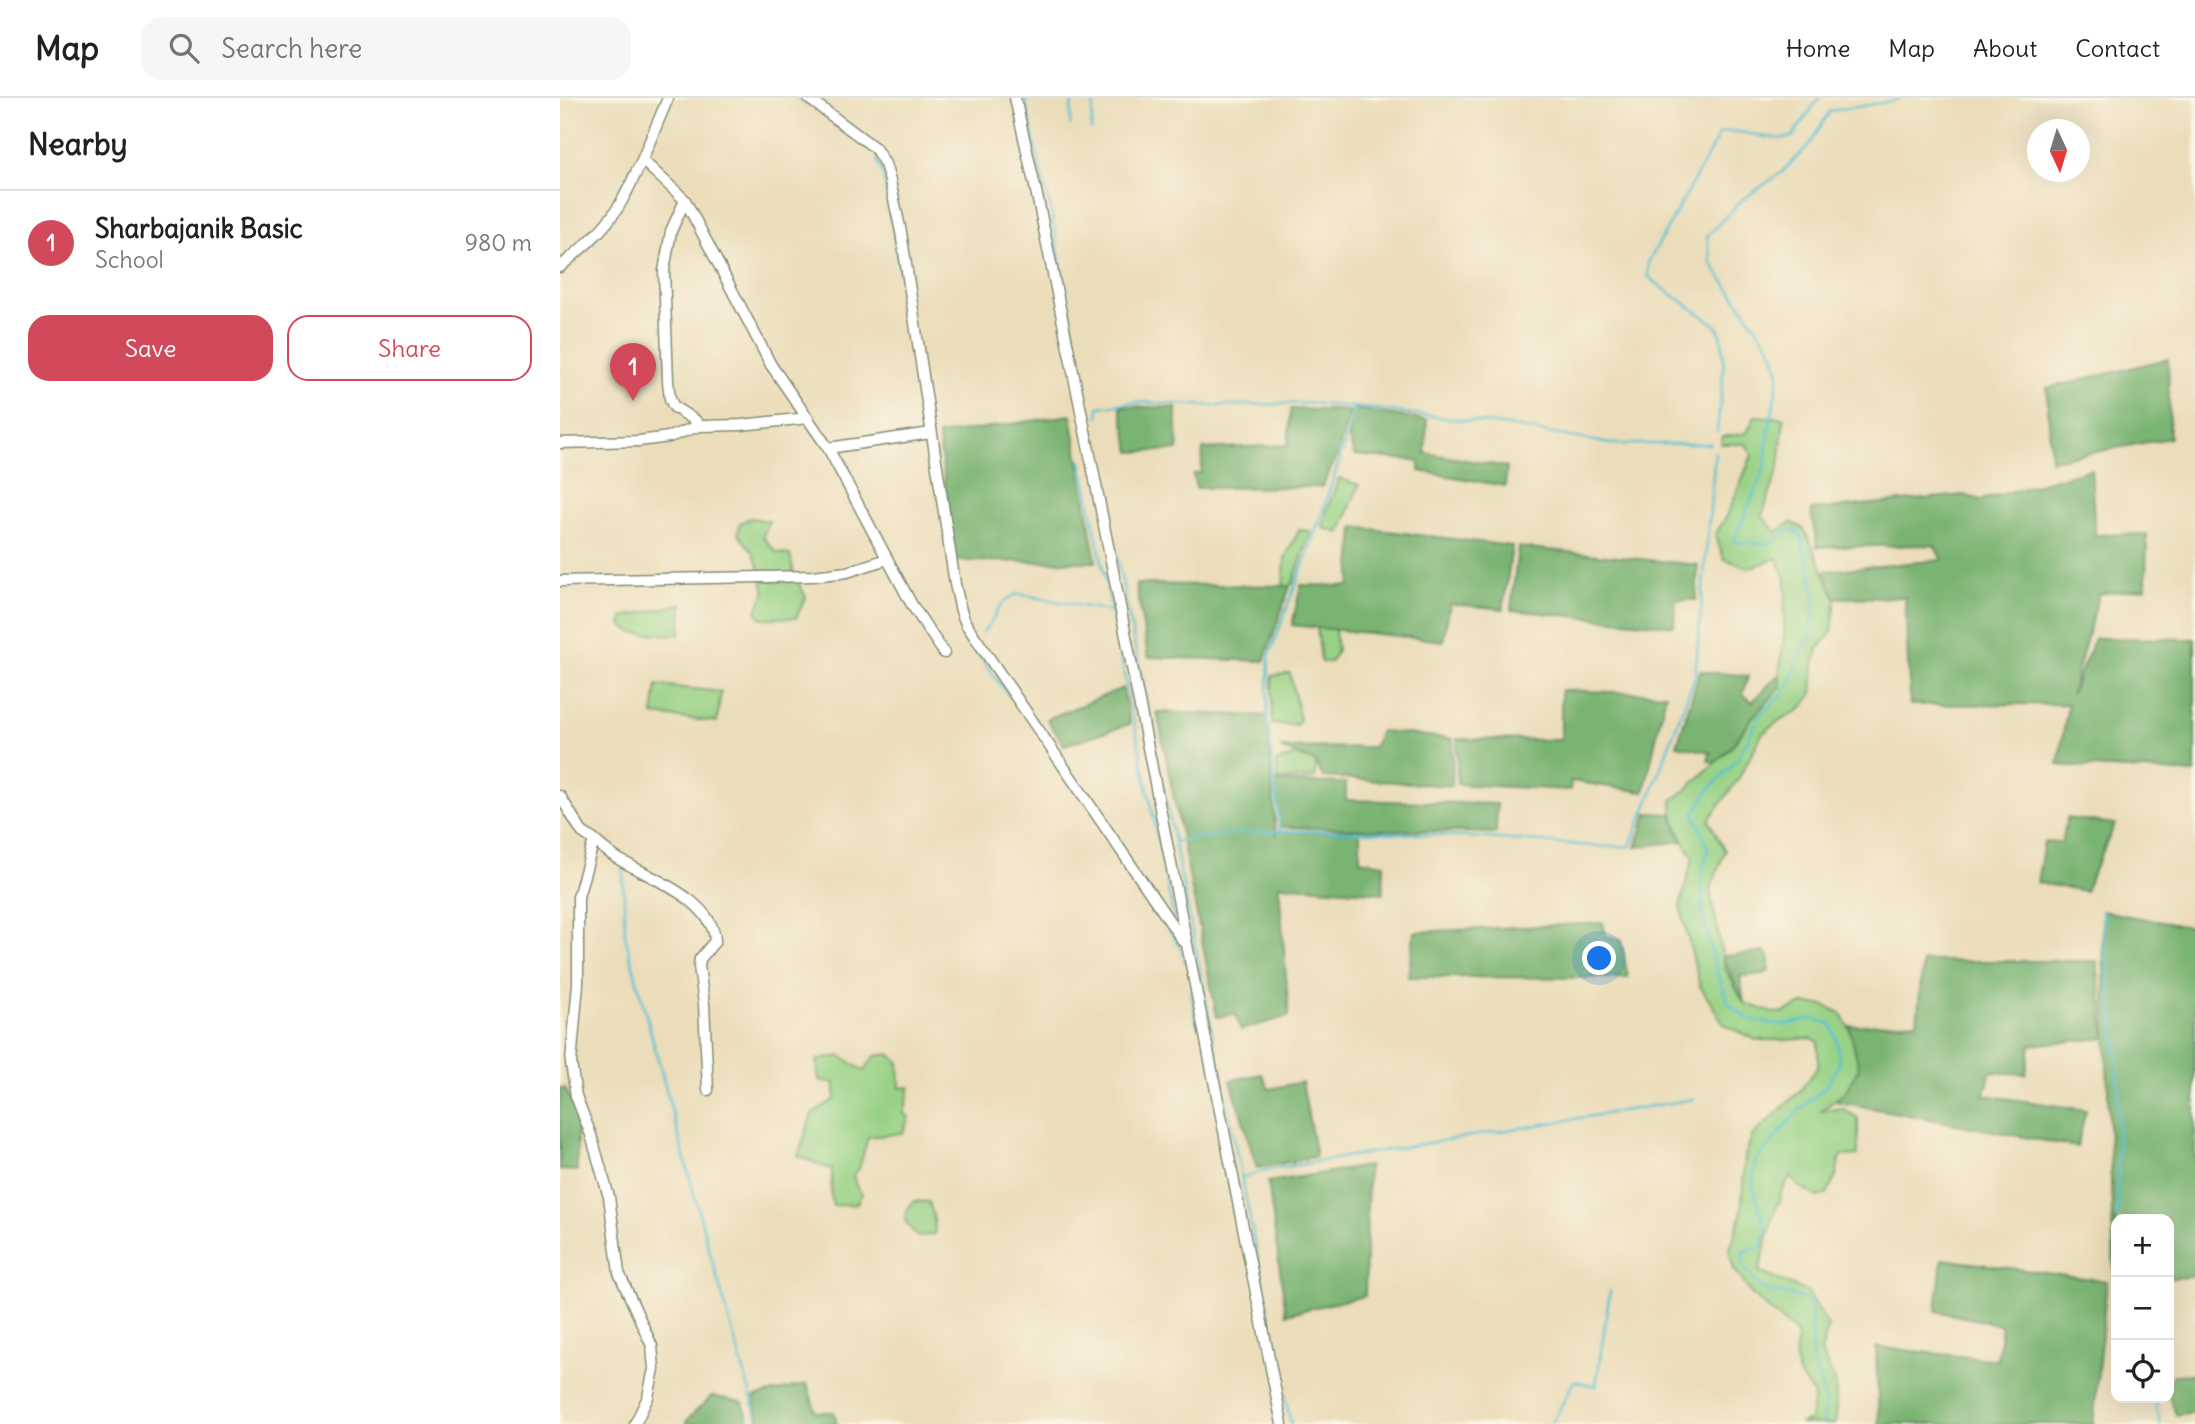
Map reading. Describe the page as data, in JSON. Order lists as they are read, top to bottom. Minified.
{"north":"bottom","page":{"header":"Map","search":"Search here","nav":["Home","Map","About","Contact"],"heading":"Nearby","list":[{"mark":"1","name":"Sharbajanik Basic","note":"School","value":"980 m"}],"buttons":["Save","Share"],"pins":"1","map_buttons":["+","−"]}}
